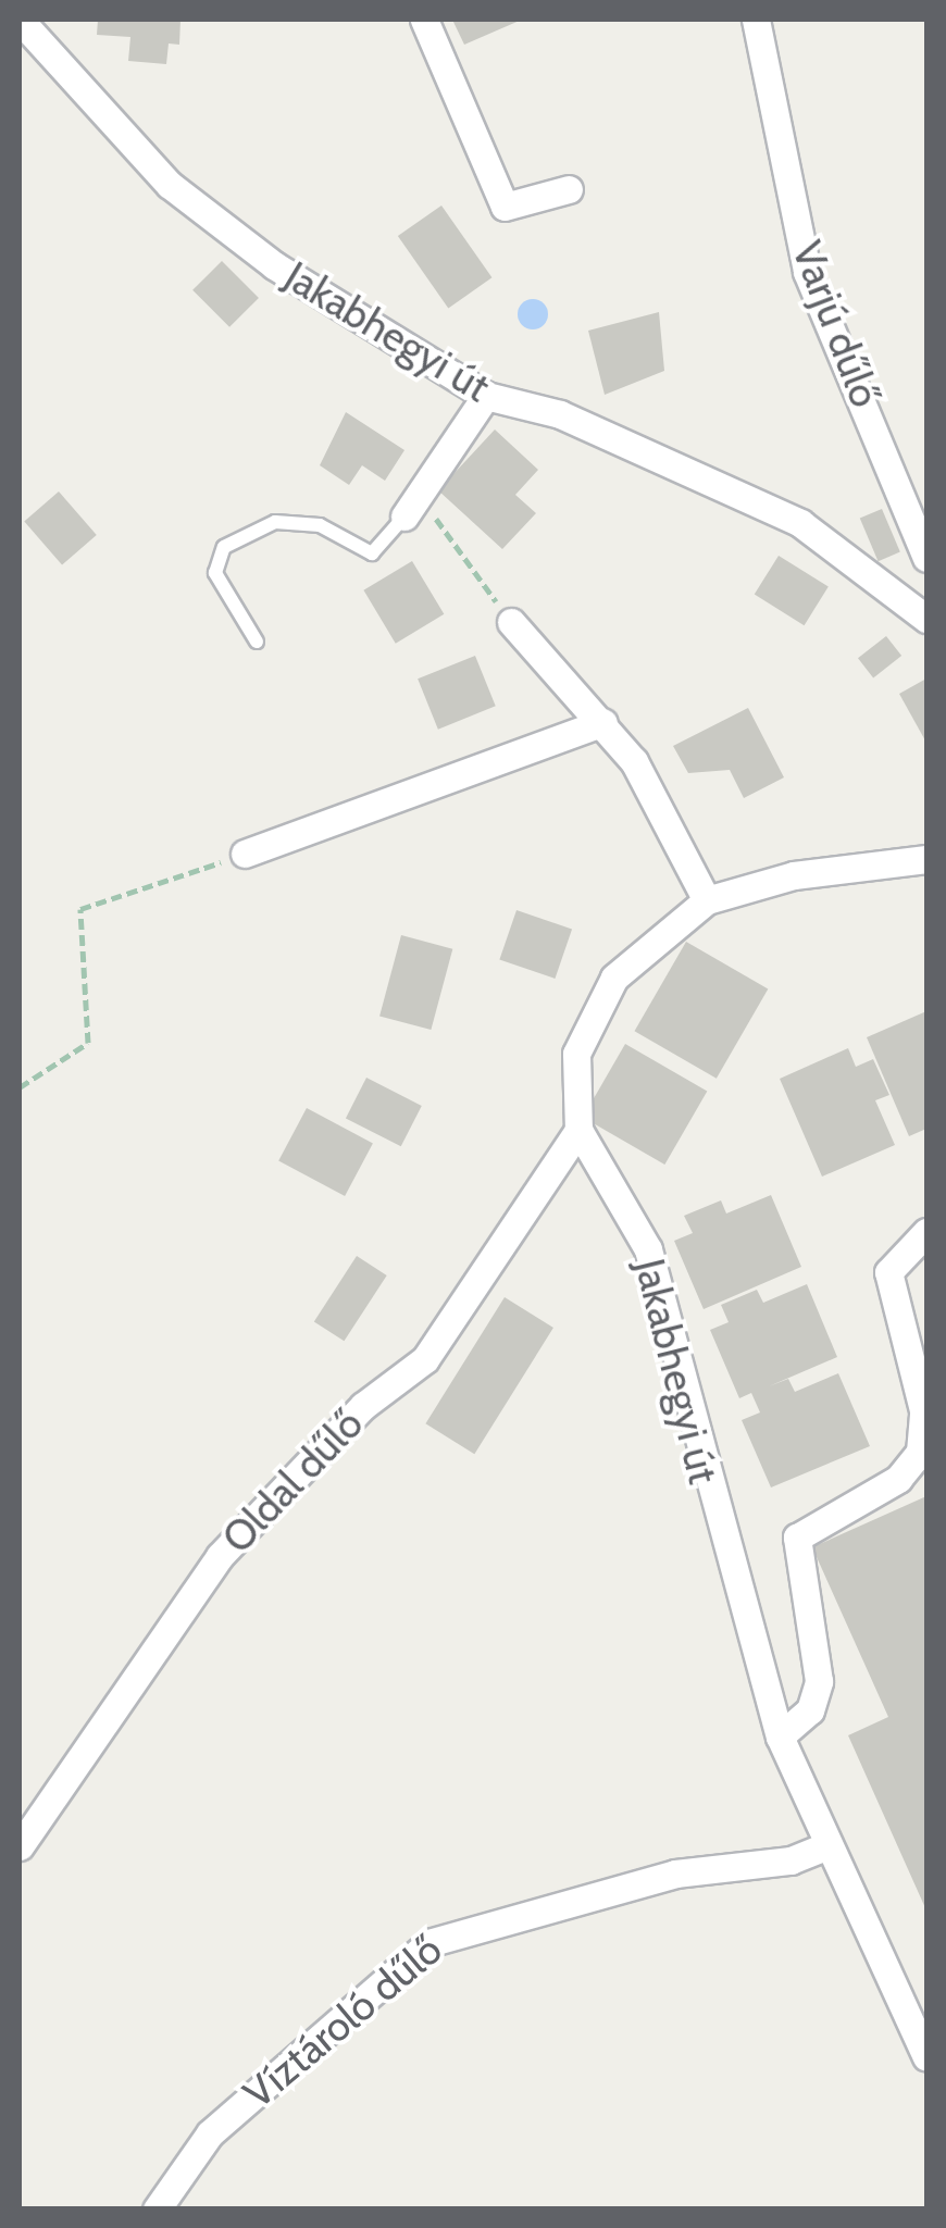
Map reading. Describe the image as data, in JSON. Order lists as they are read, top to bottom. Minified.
{"streets":{"street":["Varjú dűlő","Jakabhegyi út","Oldal dűlő","Víztároló dűlő"]},"crossings":[["Jakabhegyi út","Oldal dűlő"],["Jakabhegyi út","Víztároló dűlő"]]}
